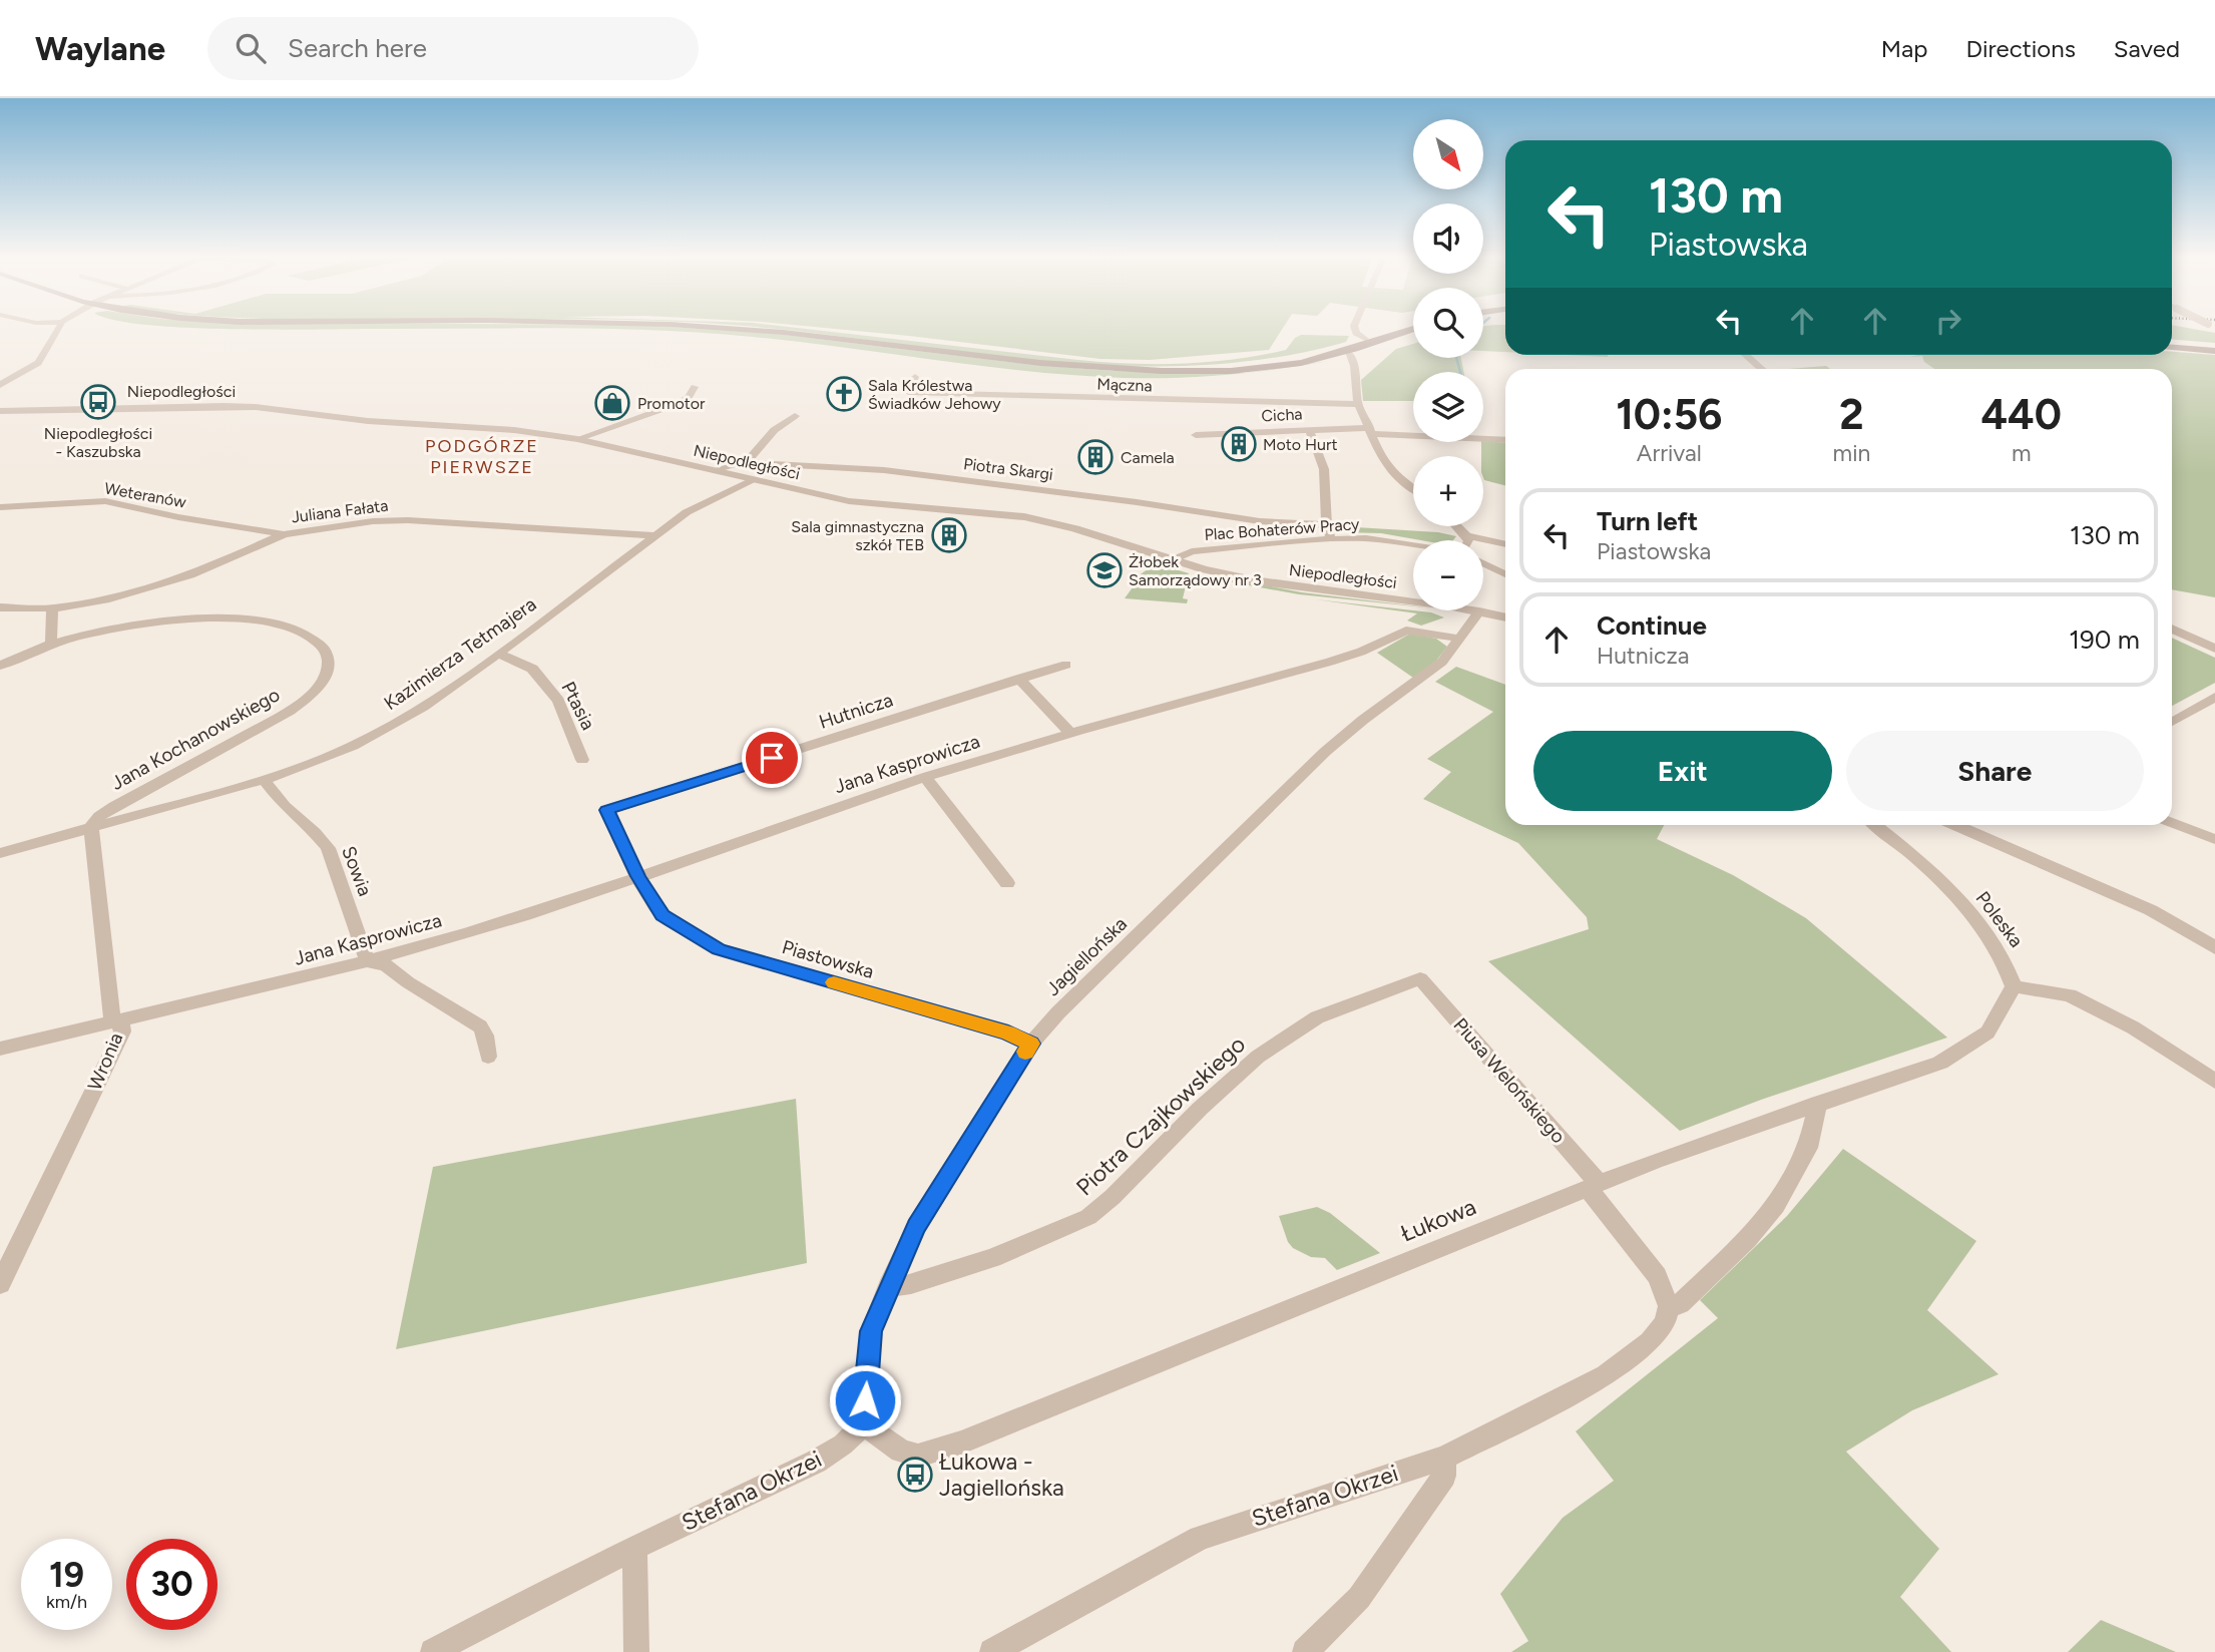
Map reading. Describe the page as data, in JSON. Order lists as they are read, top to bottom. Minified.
{"streets":{"street":["Mączna","Niepodległości","Cicha","Piotra Skargi","Weteranów","Juliana Fałata","Plac Bohaterów Pracy","Kazimierza Tetmajera","Ptasia","Hutnicza","Jana Kochanowskiego","Jana Kasprowicza","Sowia","Poleska","Jagiellońska","Piastowska","Wronia","Piusa Welońskiego","Piotra Czajkowskiego","Łukowa","Stefana Okrzei"]},"crossings":[["Niepodległości","Piotra Skargi"],["Niepodległości","Plac Bohaterów Pracy"],["Niepodległości","Kazimierza Tetmajera"],["Niepodległości","Jagiellońska"],["Weteranów","Juliana Fałata"],["Juliana Fałata","Kazimierza Tetmajera"],["Kazimierza Tetmajera","Ptasia"],["Kazimierza Tetmajera","Jana Kochanowskiego"],["Kazimierza Tetmajera","Sowia"],["Kazimierza Tetmajera","Wronia"],["Hutnicza","Jana Kasprowicza"],["Hutnicza","Piastowska"],["Jana Kochanowskiego","Wronia"],["Jana Kasprowicza","Sowia"],["Jana Kasprowicza","Jagiellońska"],["Jana Kasprowicza","Piastowska"],["Jana Kasprowicza","Wronia"],["Poleska","Łukowa"],["Jagiellońska","Piastowska"],["Jagiellońska","Piotra Czajkowskiego"],["Jagiellońska","Łukowa"],["Jagiellońska","Stefana Okrzei"],["Piusa Welońskiego","Piotra Czajkowskiego"],["Piusa Welońskiego","Łukowa"],["Piusa Welońskiego","Stefana Okrzei"],["Łukowa","Stefana Okrzei"]],"districts":["PODGÓRZE PIERWSZE"],"places":{"church":["Sala Królestwa Świadków Jehowy"],"bus stop":["Niepodległości - Kaszubska","Łukowa - Jagiellońska"],"shop":["Promotor"],"building":["Moto Hurt","Camela","Sala gimnastyczna szkół TEB"],"school or university":["Żłobek Samorządowy nr 3"]},"north":"bottom right","page":{"header":"Waylane","search":"Search here","nav":["Map","Directions","Saved"],"map_buttons":["+","−"],"turn":["130 m","Piastowska"],"eta":["10:56","Arrival","2","min","440","m"],"list":[{"name":"Turn left","note":"Piastowska","value":"130 m"},{"name":"Continue","note":"Hutnicza","value":"190 m"}],"buttons":["Exit","Share"],"speed":"19 km/h","limit":"30"}}
